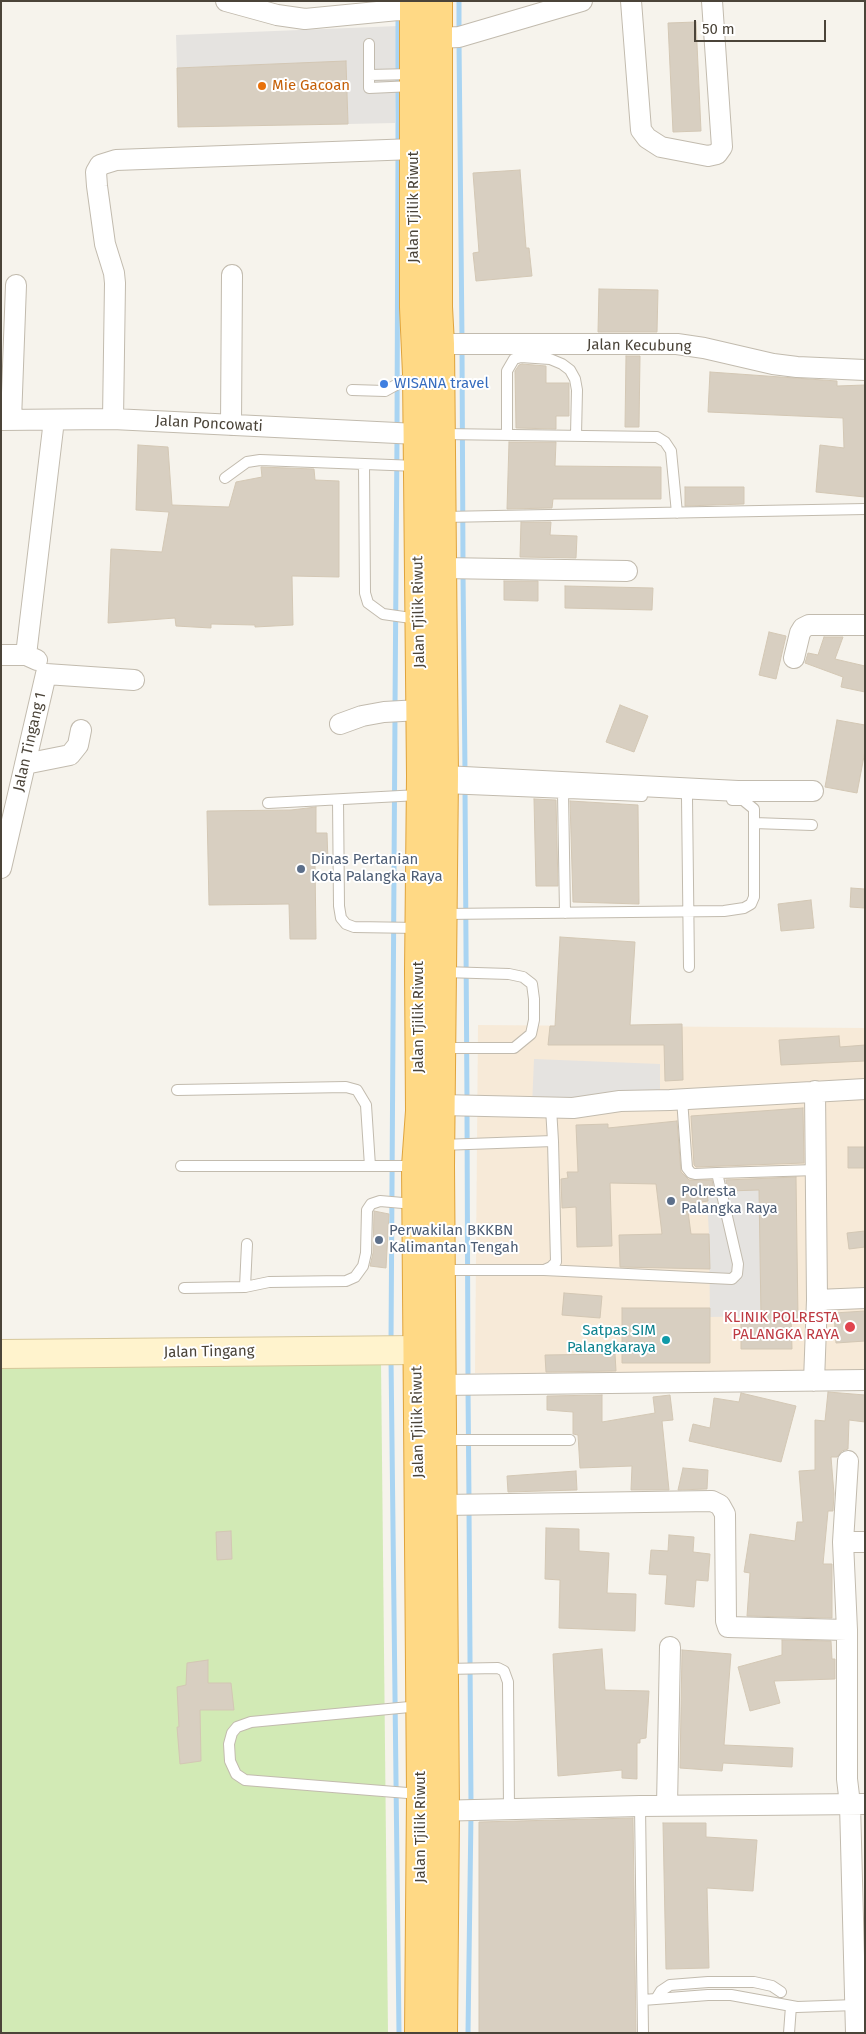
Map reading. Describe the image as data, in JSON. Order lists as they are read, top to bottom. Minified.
{"streets":{"highway":["Jalan Tjilik Riwut"],"main road":["Jalan Tingang"],"street":["Jalan Kecubung","Jalan Poncowati","Jalan Tingang 1"]},"crossings":[["Jalan Tjilik Riwut","Jalan Kecubung"],["Jalan Tjilik Riwut","Jalan Poncowati"],["Jalan Tjilik Riwut","Jalan Tingang"]],"places":["Mie Gacoan","WISANA travel","Dinas Pertanian Kota Palangka Raya","Polresta Palangka Raya","Perwakilan BKKBN Kalimantan Tengah","KLINIK POLRESTA PALANGKA RAYA","Satpas SIM Palangkaraya"],"scale_bar":"50 m"}
